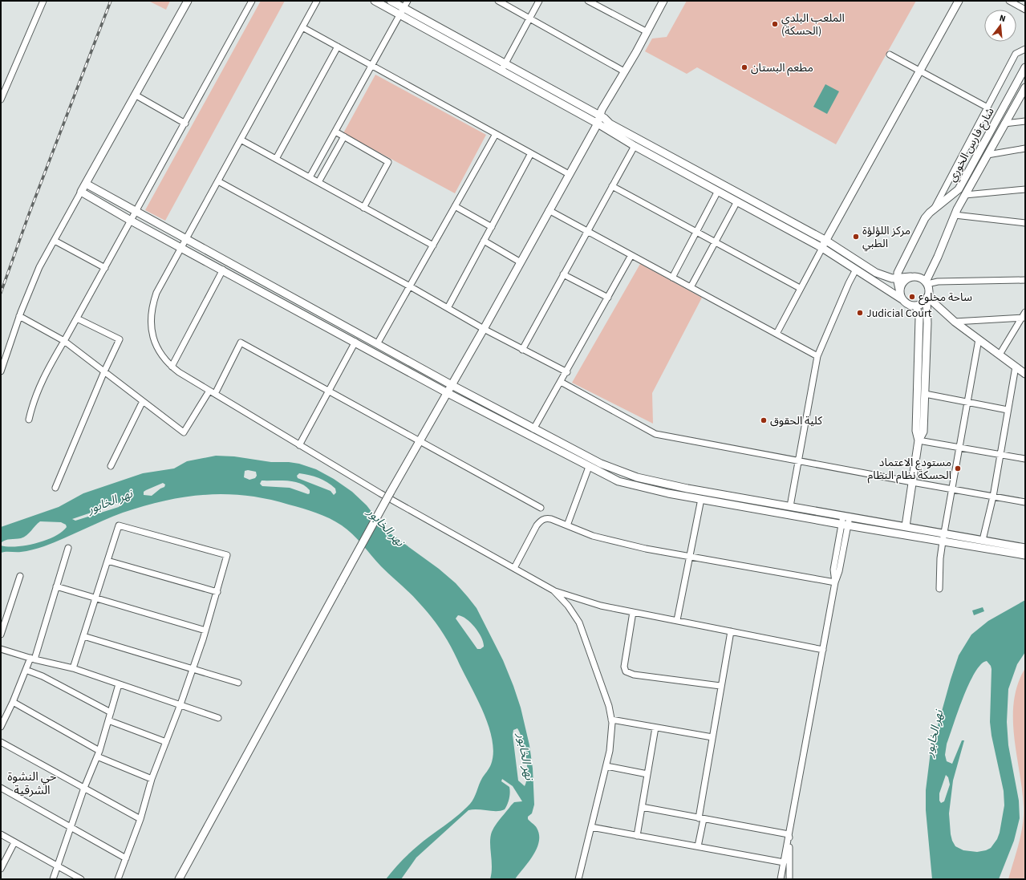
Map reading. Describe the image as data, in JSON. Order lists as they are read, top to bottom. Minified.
{"streets":{"street":["شارع فارس الخوري"]},"districts":["حي النشوة الشرقية"],"water":["نهر الخابور"],"places":["الملعب البلدي (الحسكة)","مطعم البستان","مركز اللؤلؤة الطبي","ساحة مخلوع","Judicial Court","كلية الحقوق","مستودع الاعتماد الحسكة نظام النظام"],"north":"top"}
